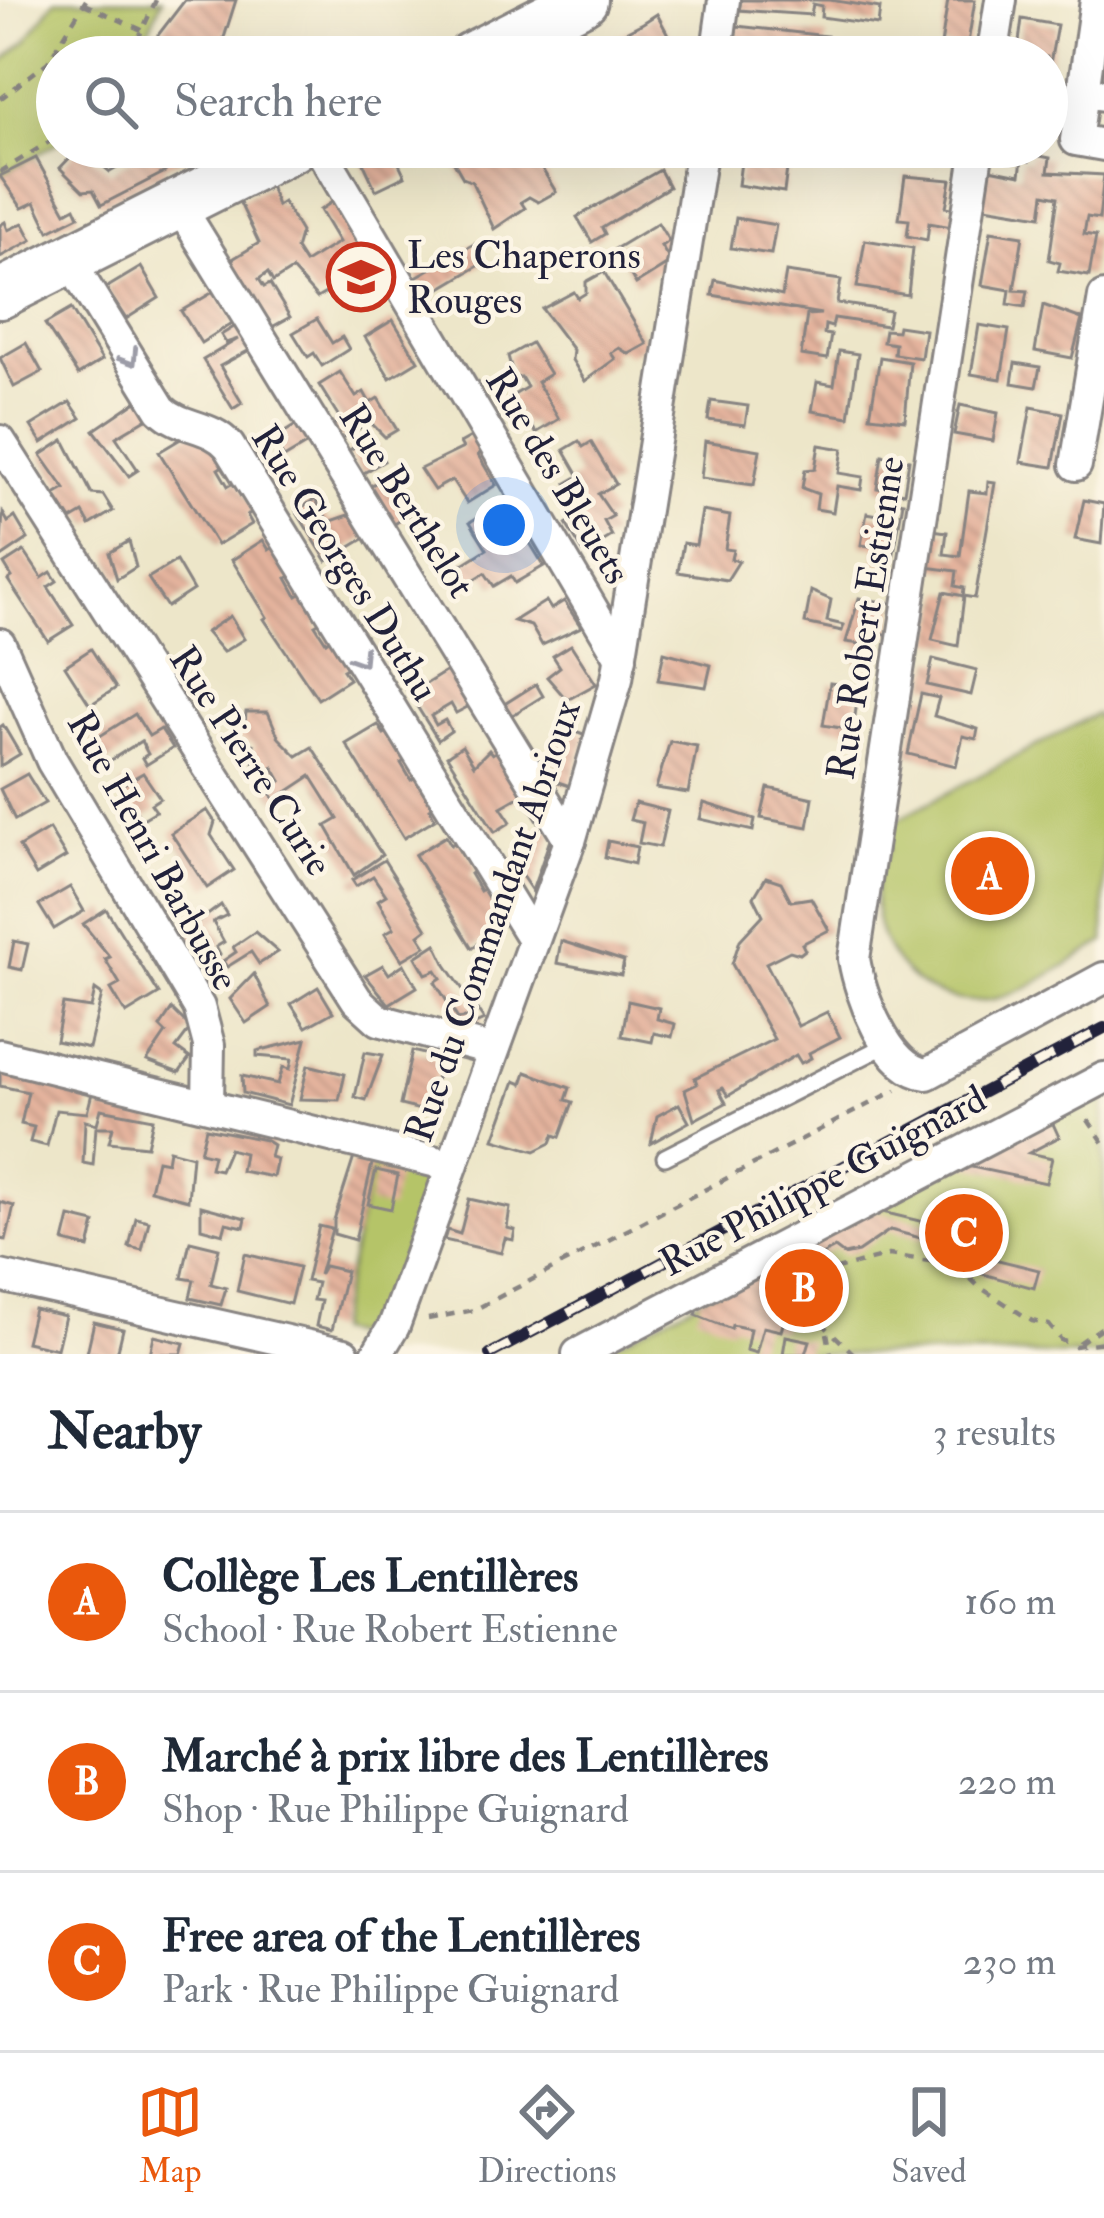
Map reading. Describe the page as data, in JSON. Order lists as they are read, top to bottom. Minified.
{"streets":{"street":["Rue des Bleuets","Rue Berthelot","Rue Georges Duthu","Rue Robert Estienne","Rue Pierre Curie","Rue Henri Barbusse","Rue du Commandant Abrioux","Rue Philippe Guignard"]},"crossings":[["Rue des Bleuets","Rue du Commandant Abrioux"],["Rue Berthelot","Rue du Commandant Abrioux"],["Rue Georges Duthu","Rue du Commandant Abrioux"],["Rue Pierre Curie","Rue du Commandant Abrioux"]],"one_way":["Rue Georges Duthu"],"places":{"school or university":["Les Chaperons Rouges"]},"page":{"search":"Search here","pins":["A","C","B"],"heading":["Nearby","3 results"],"list":[{"mark":"A","name":"Collège Les Lentillères","note":"School · Rue Robert Estienne","value":"160 m"},{"mark":"B","name":"Marché à prix libre des Lentillères","note":"Shop · Rue Philippe Guignard","value":"220 m"},{"mark":"C","name":"Free area of the Lentillères","note":"Park · Rue Philippe Guignard","value":"230 m"}],"nav":["Map","Directions","Saved"]}}
